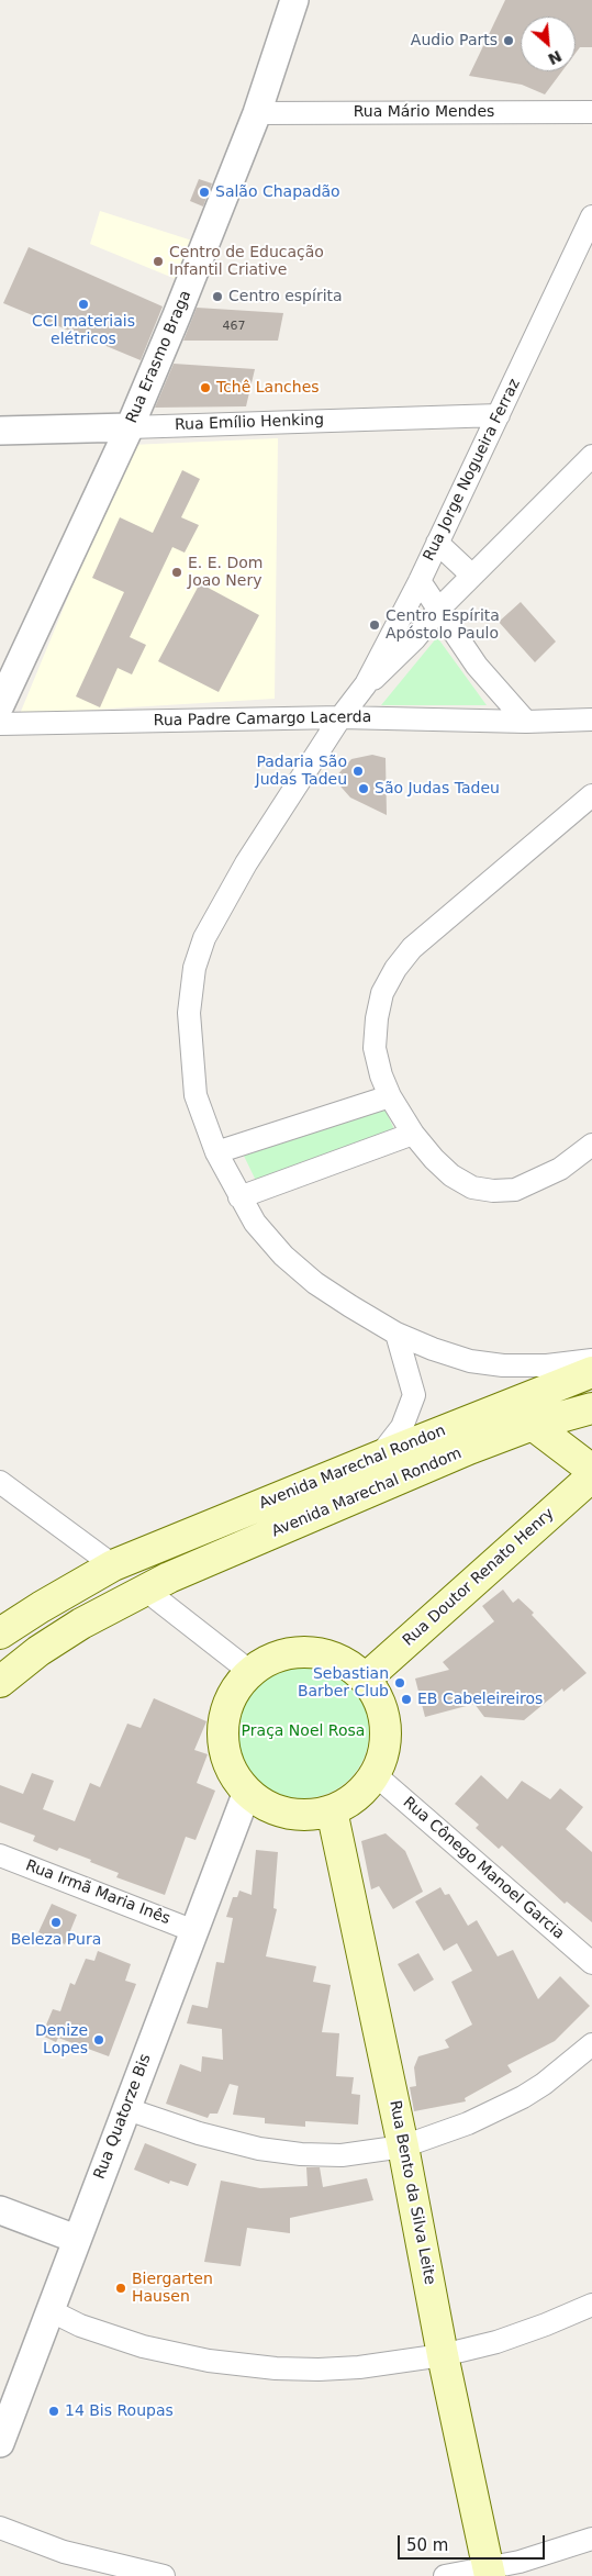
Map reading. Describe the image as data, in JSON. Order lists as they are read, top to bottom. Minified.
{"streets":{"main road":["Avenida Marechal Rondon","Avenida Marechal Rondom","Rua Doutor Renato Henry","Rua Bento da Silva Leite"],"street":["Rua Mário Mendes","Rua Erasmo Braga","Rua Emílio Henking","Rua Jorge Nogueira Ferraz","Rua Padre Camargo Lacerda","Rua Cônego Manoel Garcia","Rua Irmã Maria Inês","Rua Quatorze Bis"]},"crossings":[["Rua Mário Mendes","Rua Erasmo Braga"],["Rua Erasmo Braga","Rua Emílio Henking"],["Rua Emílio Henking","Rua Jorge Nogueira Ferraz"],["Rua Jorge Nogueira Ferraz","Rua Padre Camargo Lacerda"],["Rua Doutor Renato Henry","Rua Cônego Manoel Garcia"],["Rua Doutor Renato Henry","Rua Quatorze Bis"],["Rua Doutor Renato Henry","Rua Bento da Silva Leite"],["Rua Cônego Manoel Garcia","Rua Quatorze Bis"],["Rua Cônego Manoel Garcia","Rua Bento da Silva Leite"],["Rua Irmã Maria Inês","Rua Quatorze Bis"],["Rua Quatorze Bis","Rua Bento da Silva Leite"]],"parks":["Praça Noel Rosa"],"places":["Audio Parts","Salão Chapadão","Centro de Educação Infantil Criative","Centro espírita","CCI materiais elétricos","Tchê Lanches","E. E. Dom Joao Nery","Centro Espírita Apóstolo Paulo","Padaria São Judas Tadeu","São Judas Tadeu","Sebastian Barber Club","EB Cabeleireiros","Beleza Pura","Denize Lopes","Biergarten Hausen","14 Bis Roupas"],"house_numbers":["467"],"scale_bar":"50 m","north":"bottom right"}
